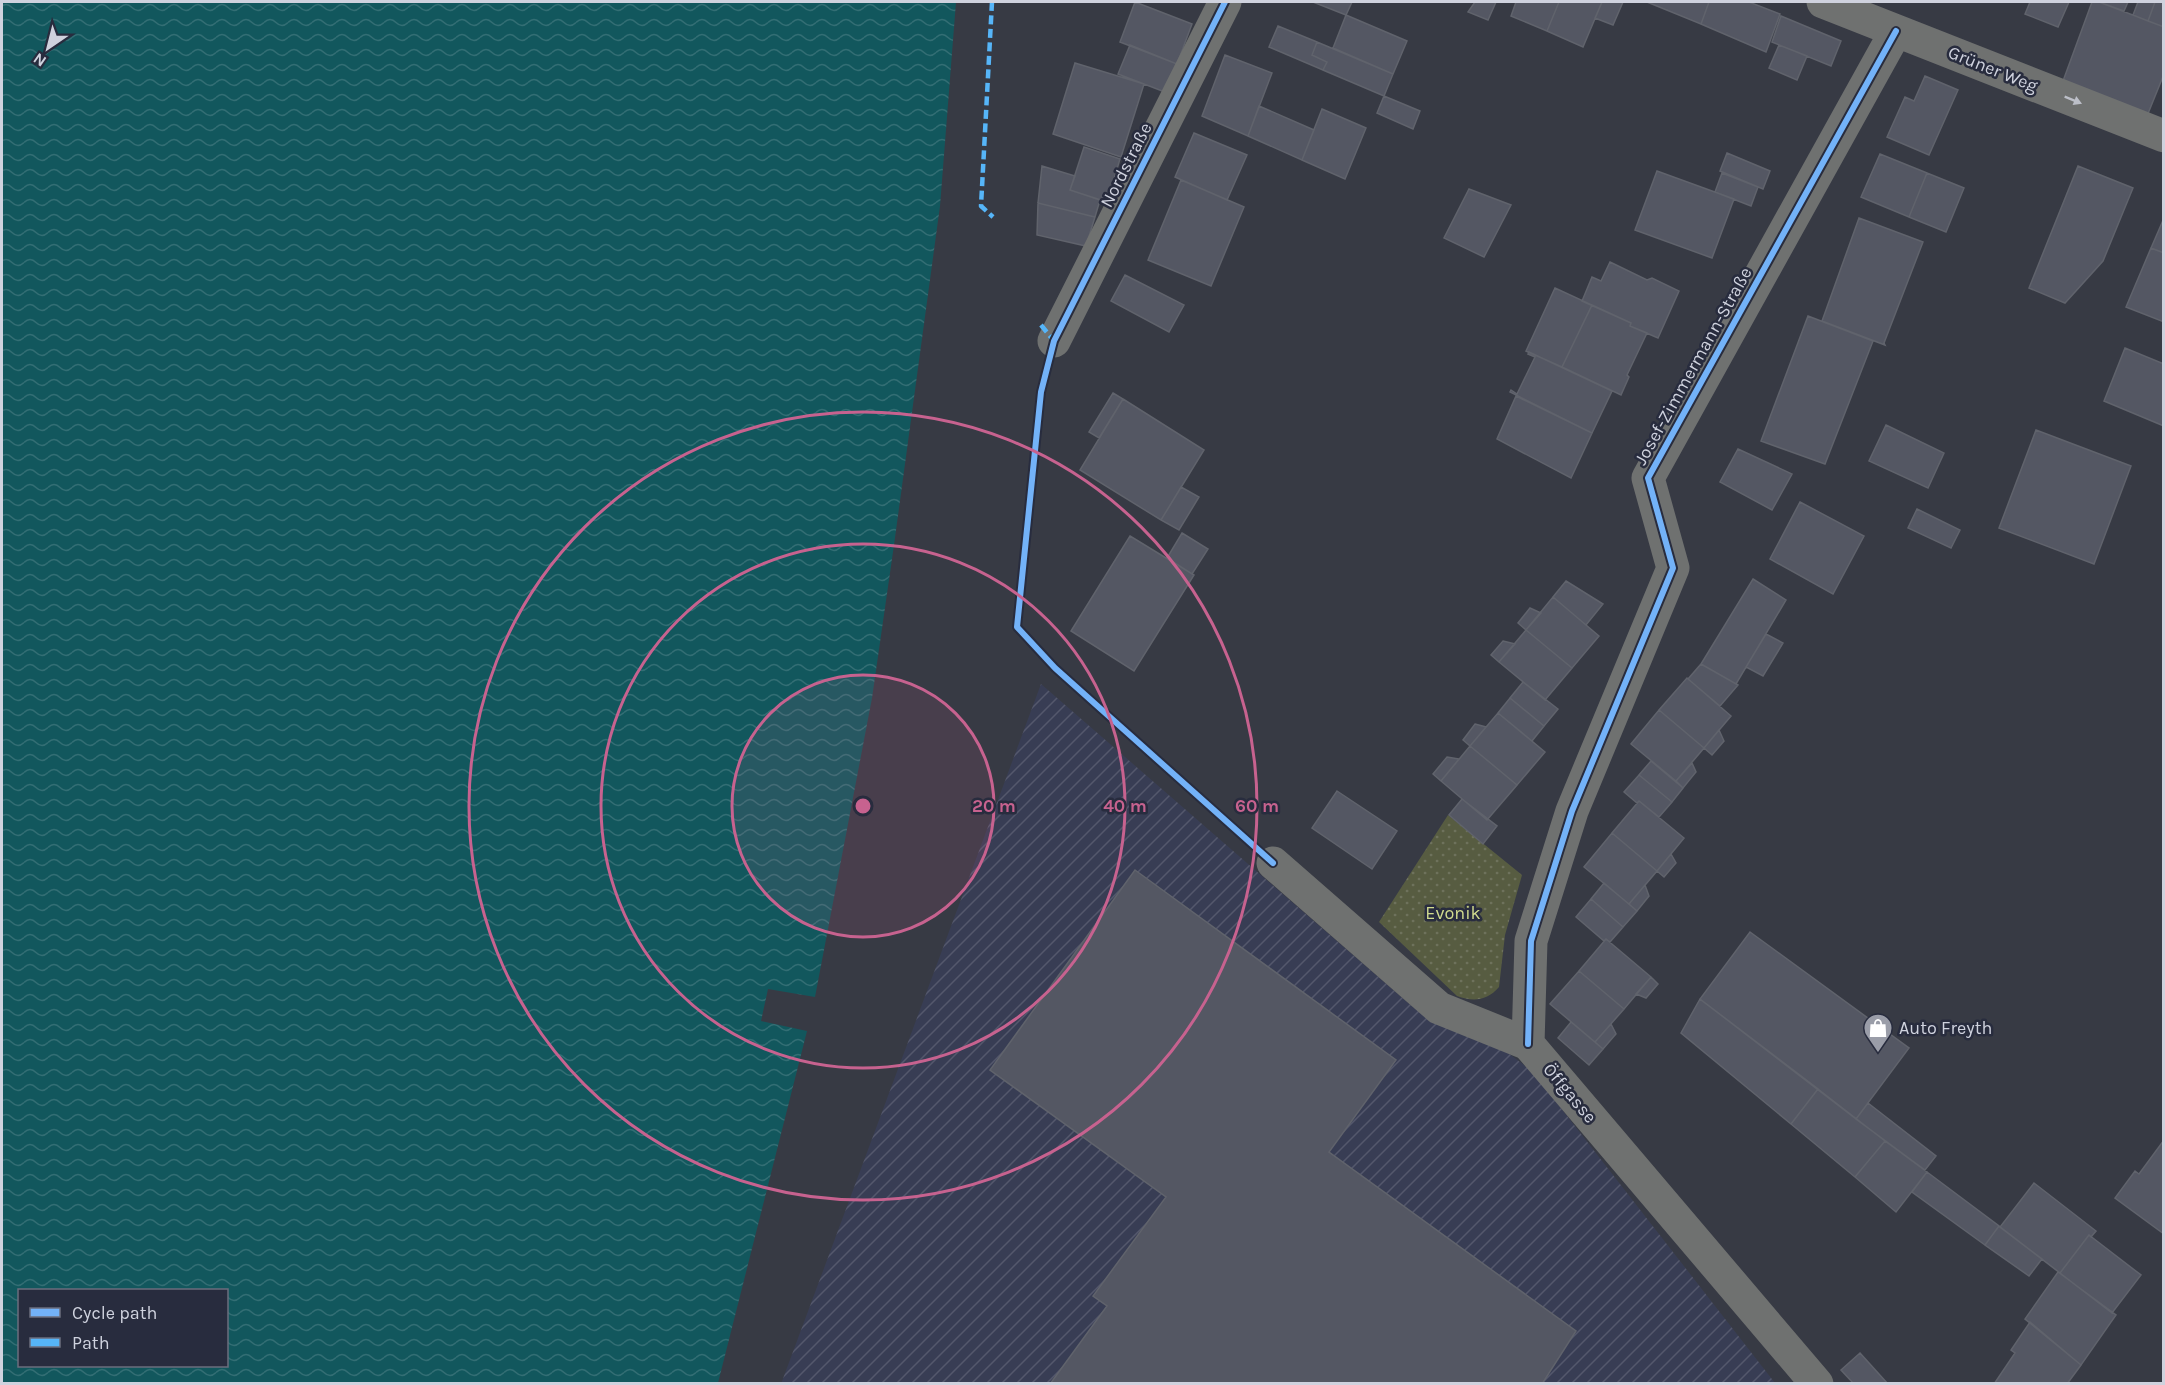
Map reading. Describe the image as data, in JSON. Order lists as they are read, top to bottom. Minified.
{"streets":{"street":["Grüner Weg","Nordstraße","Josef-Zimmermann-Straße","Öffgasse"]},"crossings":[["Grüner Weg","Josef-Zimmermann-Straße"],["Josef-Zimmermann-Straße","Öffgasse"]],"one_way":["Grüner Weg"],"parks":["Evonik"],"places":{"shop":["Auto Freyth"]},"legend":["Cycle path","Path"],"north":"bottom left","rings":["20 m","40 m","60 m"]}
